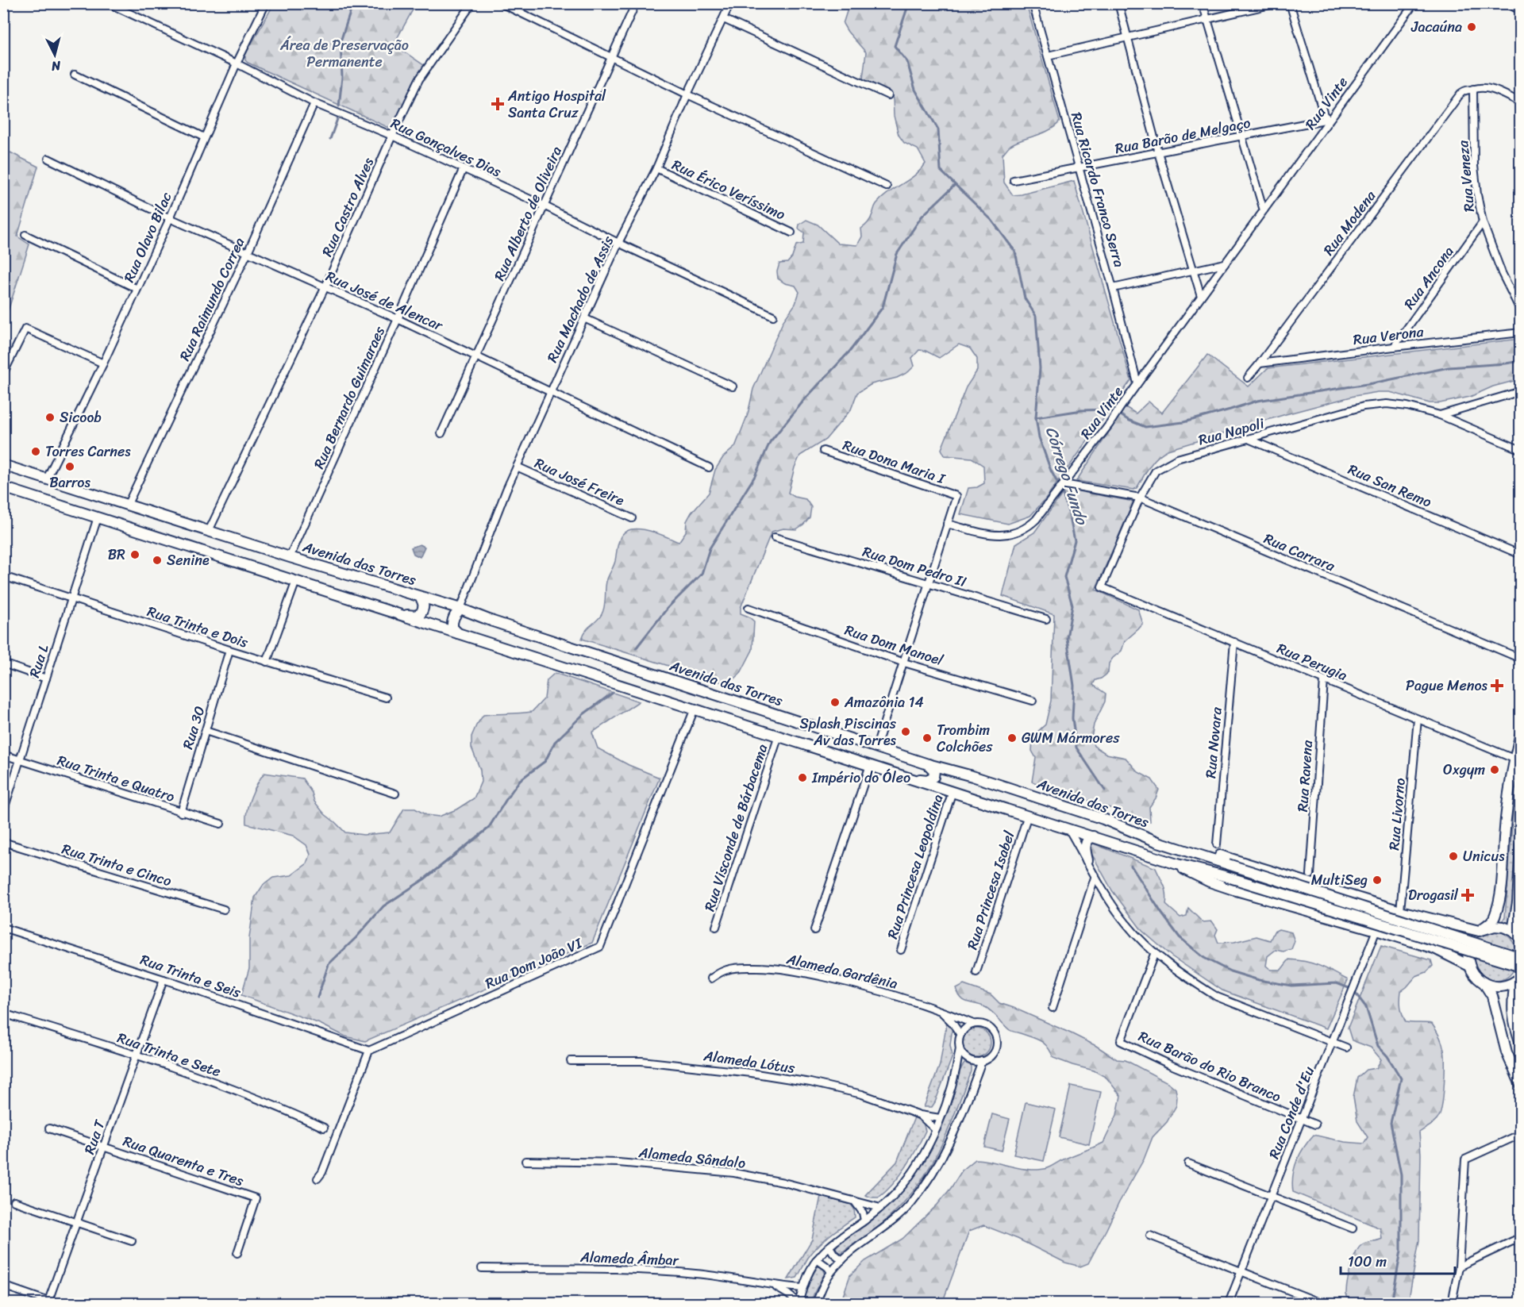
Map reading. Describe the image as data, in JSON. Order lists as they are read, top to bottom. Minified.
{"streets":{"main road":["Avenida das Torres"],"street":["Rua Vinte","Rua Barão de Melgaço","Rua Gonçalves Dias","Rua Veneza","Rua Érico Veríssimo","Rua Ricardo Franco Serra","Rua Castro Alves","Rua Alberto de Oliveira","Rua Modena","Rua Olavo Bilac","Rua Ancona","Rua Raimundo Correa","Rua Machado de Assis","Rua José de Alencar","Rua Verona","Rua Bernardo Guimaraes","Rua Napoli","Rua Dona Maria I","Rua José Freire","Rua San Remo","Rua Carrara","Rua Dom Pedro II","Rua Trinta e Dois","Rua Dom Manoel","Rua L","Rua Perugia","Rua 30","Rua Novara","Rua Ravena","Rua Trinta e Quatro","Rua Livorno","Rua Visconde de Bárbacema","Rua Trinta e Cinco","Rua Princesa Leopoldina","Rua Princesa Isabel","Rua Dom João VI","Alameda Gardênia","Rua Trinta e Seis","Rua Trinta e Sete","Alameda Lótus","Rua Barão do Rio Branco","Rua Conde d'Eu","Rua T","Alameda Sândalo","Rua Quarenta e Tres","Alameda Âmbar"]},"crossings":[["Rua Vinte","Rua Barão de Melgaço"],["Rua Vinte","Rua Ricardo Franco Serra"],["Rua Vinte","Rua Dona Maria I"],["Rua Vinte","Rua Carrara"],["Rua Barão de Melgaço","Rua Ricardo Franco Serra"],["Rua Gonçalves Dias","Rua Castro Alves"],["Rua Gonçalves Dias","Rua Alberto de Oliveira"],["Rua Gonçalves Dias","Rua Olavo Bilac"],["Rua Gonçalves Dias","Rua Raimundo Correa"],["Rua Gonçalves Dias","Rua Machado de Assis"],["Rua Gonçalves Dias","Rua Bernardo Guimaraes"],["Rua Veneza","Rua Modena"],["Rua Veneza","Rua Ancona"],["Rua Érico Veríssimo","Rua Machado de Assis"],["Rua Castro Alves","Rua José de Alencar"],["Rua Castro Alves","Avenida das Torres"],["Rua Alberto de Oliveira","Rua José de Alencar"],["Rua Modena","Rua Verona"],["Rua Olavo Bilac","Rua José de Alencar"],["Rua Olavo Bilac","Avenida das Torres"],["Rua Ancona","Rua Verona"],["Rua Raimundo Correa","Rua José de Alencar"],["Rua Raimundo Correa","Avenida das Torres"],["Rua Machado de Assis","Rua José de Alencar"],["Rua Machado de Assis","Rua José Freire"],["Rua Machado de Assis","Avenida das Torres"],["Rua José de Alencar","Rua Bernardo Guimaraes"],["Rua Bernardo Guimaraes","Avenida das Torres"],["Rua Napoli","Rua San Remo"],["Rua Napoli","Rua Carrara"],["Rua Napoli","Rua Perugia"],["Avenida das Torres","Rua L"],["Avenida das Torres","Rua Visconde de Bárbacema"],["Avenida das Torres","Rua Princesa Leopoldina"],["Avenida das Torres","Rua Princesa Isabel"],["Avenida das Torres","Rua Dom João VI"],["Rua Trinta e Dois","Rua L"],["Rua Trinta e Dois","Rua 30"],["Rua L","Rua Trinta e Quatro"],["Rua Perugia","Rua Novara"],["Rua Perugia","Rua Ravena"],["Rua Perugia","Rua Livorno"],["Rua 30","Rua Trinta e Quatro"],["Rua Dom João VI","Rua Trinta e Seis"],["Rua Trinta e Seis","Rua T"],["Rua Trinta e Sete","Rua T"],["Rua Barão do Rio Branco","Rua Conde d'Eu"],["Rua T","Rua Quarenta e Tres"]],"water":["Córrego Fundo"],"parks":["Área de Preservação Permanente"],"places":{"other":["Jacaúna","Sicoob","Torres Carnes","Barros","BR","Senine","Amazônia 14","Splash Piscinas Av das Torres","Trombim Colchões","GWM Mármores","Oxgym","Império do Óleo","Unicus","MultiSeg"],"health":["Antigo Hospital Santa Cruz","Pague Menos","Drogasil"]},"scale_bar":"100 m","north":"bottom"}
